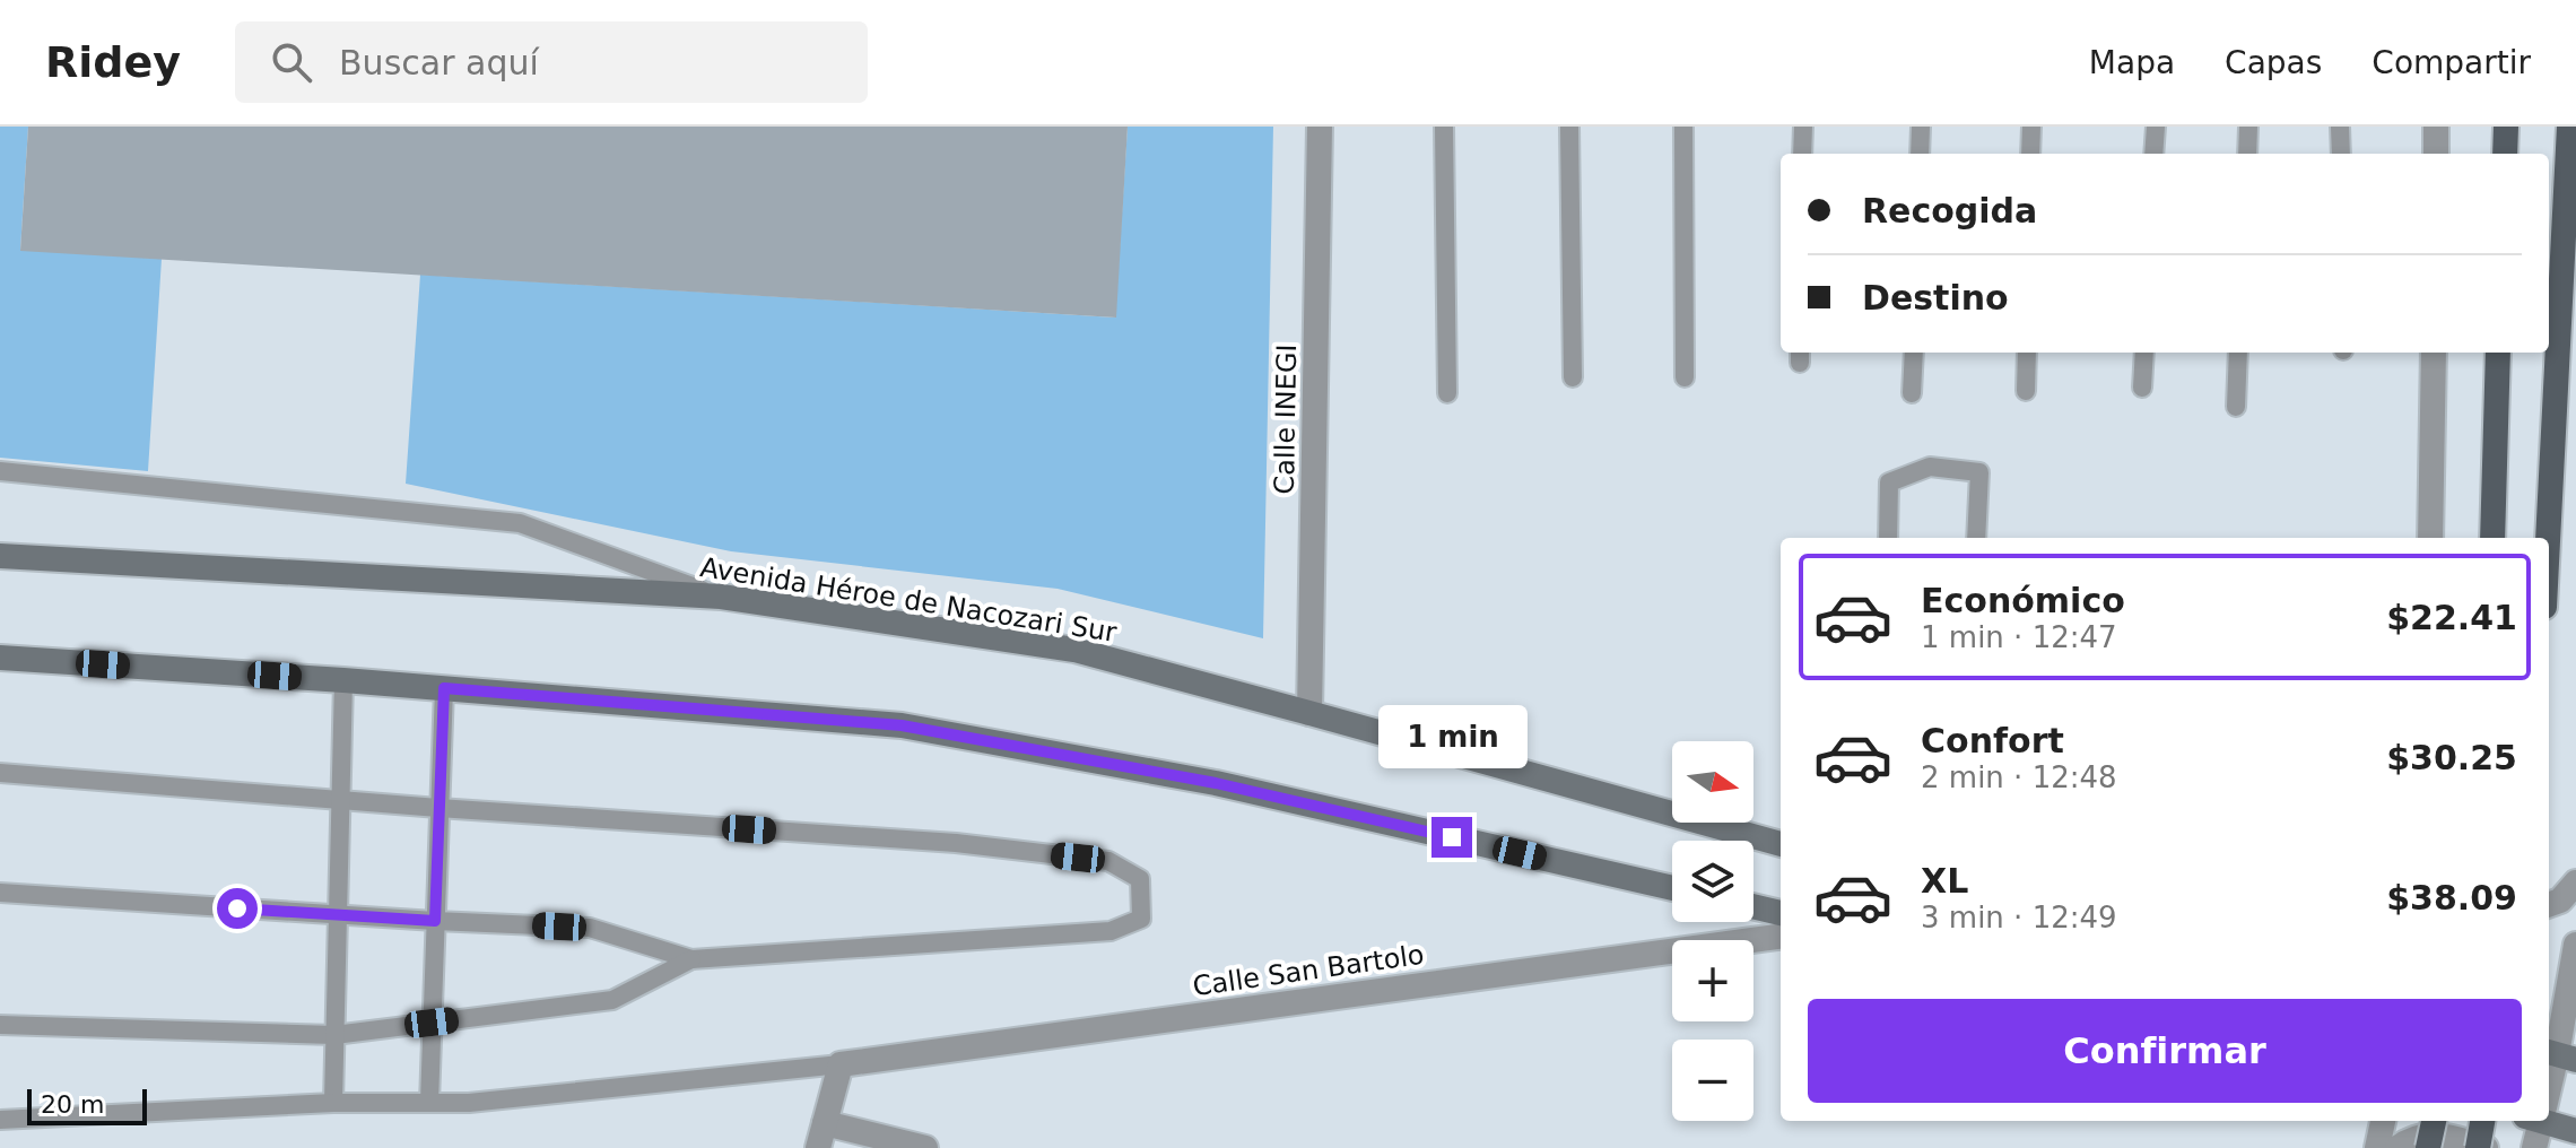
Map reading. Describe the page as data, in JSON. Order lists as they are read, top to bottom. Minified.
{"streets":{"main road":["Avenida Héroe de Nacozari Sur"],"street":["Calle INEGI","Calle San Bartolo"]},"crossings":[["Calle INEGI","Avenida Héroe de Nacozari Sur"]],"scale_bar":"20 m","north":"right","page":{"header":"Ridey","search":"Buscar aquí","nav":["Mapa","Capas","Compartir"],"banner":["Recogida","Destino"],"list":[{"name":"Económico","note":"1 min · 12:47","value":"$22.41"},{"name":"Confort","note":"2 min · 12:48","value":"$30.25"},{"name":"XL","note":"3 min · 12:49","value":"$38.09"}],"bubble":"1 min","map_buttons":["+","−"],"buttons":"Confirmar","scale":"20 m"}}
